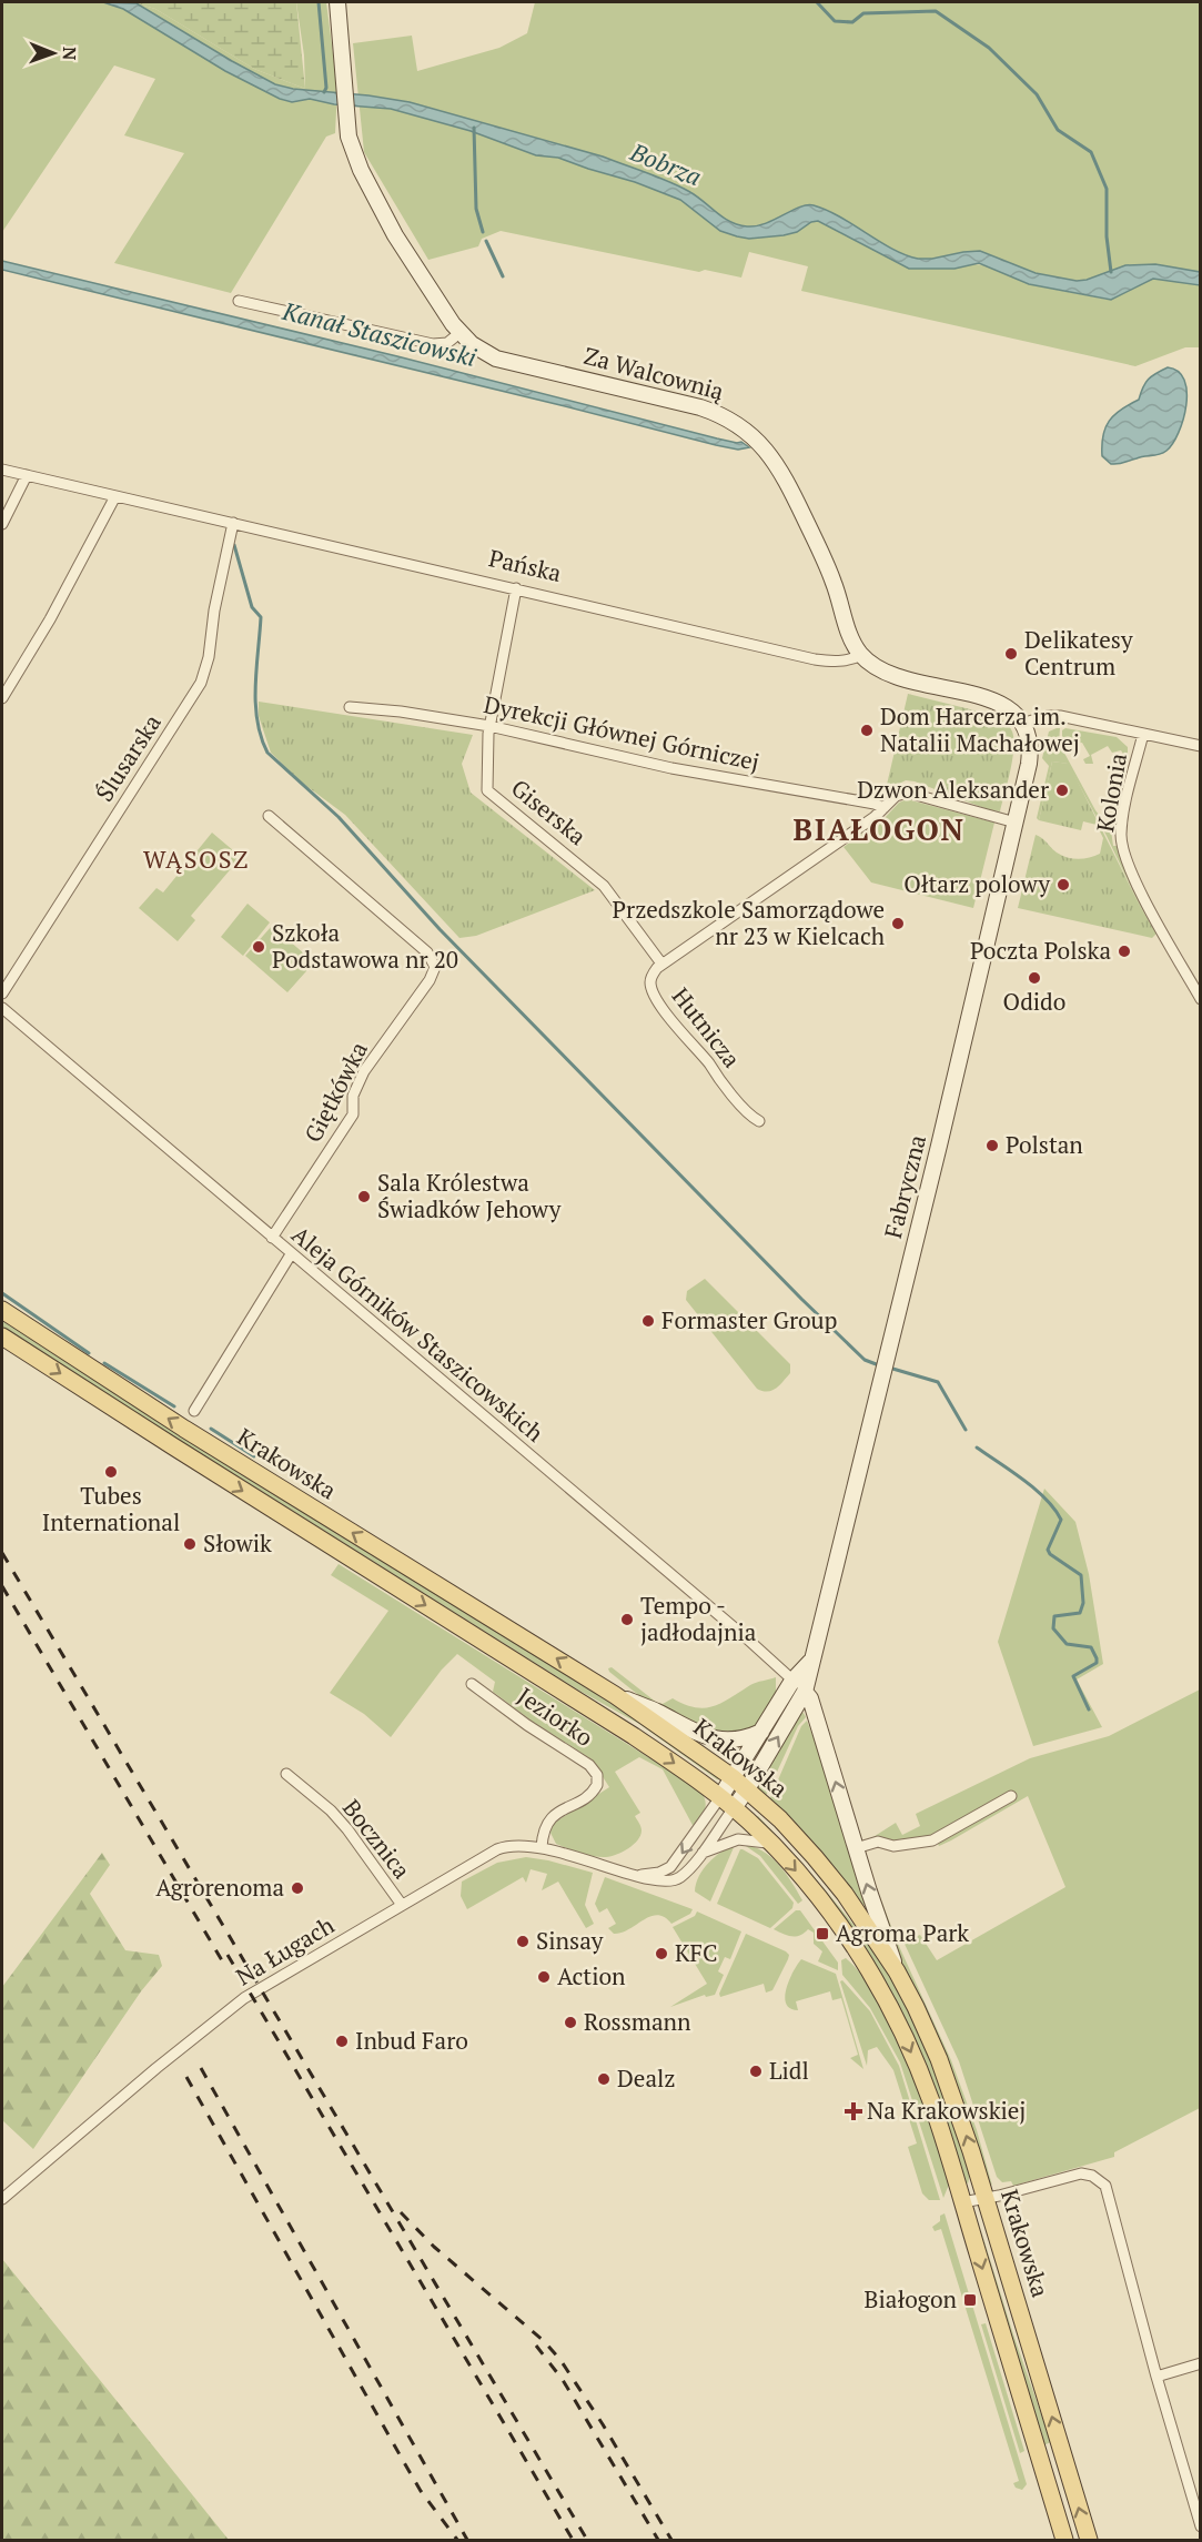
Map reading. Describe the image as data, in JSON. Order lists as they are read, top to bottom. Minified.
{"streets":{"main road":["Za Walcownią","Fabryczna","Krakowska"],"street":["Pańska","Dyrekcji Głównej Górniczej","Ślusarska","Kolonia","Giserska","Hutnicza","Giętkówka","Aleja Górników Staszicowskich","Jeziorko","Bocznica","Na Ługach"]},"crossings":[["Za Walcownią","Pańska"],["Pańska","Ślusarska"],["Pańska","Giserska"],["Dyrekcji Głównej Górniczej","Giserska"],["Dyrekcji Głównej Górniczej","Hutnicza"],["Giserska","Hutnicza"],["Hutnicza","Fabryczna"],["Giętkówka","Aleja Górników Staszicowskich"],["Fabryczna","Aleja Górników Staszicowskich"],["Fabryczna","Krakowska"],["Fabryczna","Na Ługach"],["Krakowska","Na Ługach"],["Jeziorko","Na Ługach"],["Bocznica","Na Ługach"]],"districts":["BIAŁOGON","WĄSOSZ"],"water":["Bobrza","Kanał Staszicowski"],"places":{"other":["Delikatesy Centrum","Dom Harcerza im. Natalii Machałowej","Dzwon Aleksander","Ołtarz polowy","Przedszkole Samorządowe nr 23 w Kielcach","Szkoła Podstawowa nr 20","Poczta Polska","Odido","Polstan","Sala Królestwa Świadków Jehowy","Formaster Group","Tubes International","Słowik","Tempo - jadłodajnia","Agrorenoma","Sinsay","KFC","Action","Rossmann","Inbud Faro","Lidl","Dealz"],"transit":["Agroma Park","Białogon"],"health":["Na Krakowskiej"]},"north":"right"}
